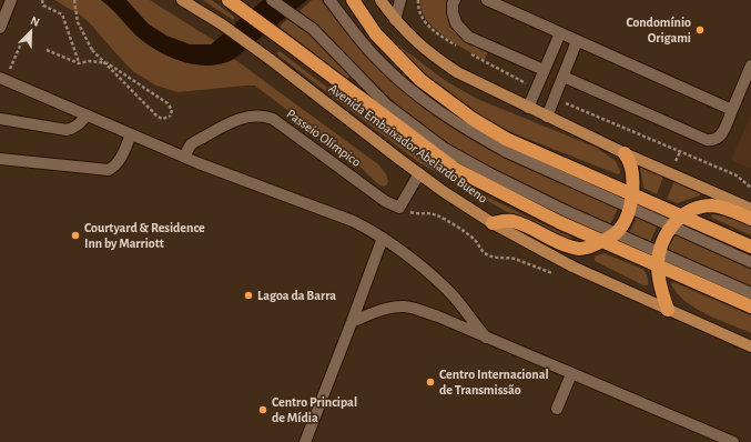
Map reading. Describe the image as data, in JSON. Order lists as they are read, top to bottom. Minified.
{"streets":{"highway":["Avenida Embaixador Abelardo Bueno"],"street":["Passeio Olímpico"]},"crossings":[["Passeio Olímpico","Avenida Embaixador Abelardo Bueno"]],"places":["Condomínio Origami","Courtyard & Residence Inn by Marriott","Lagoa da Barra","Centro Internacional de Transmissão","Centro Principal de Mídia"],"north":"top right"}
